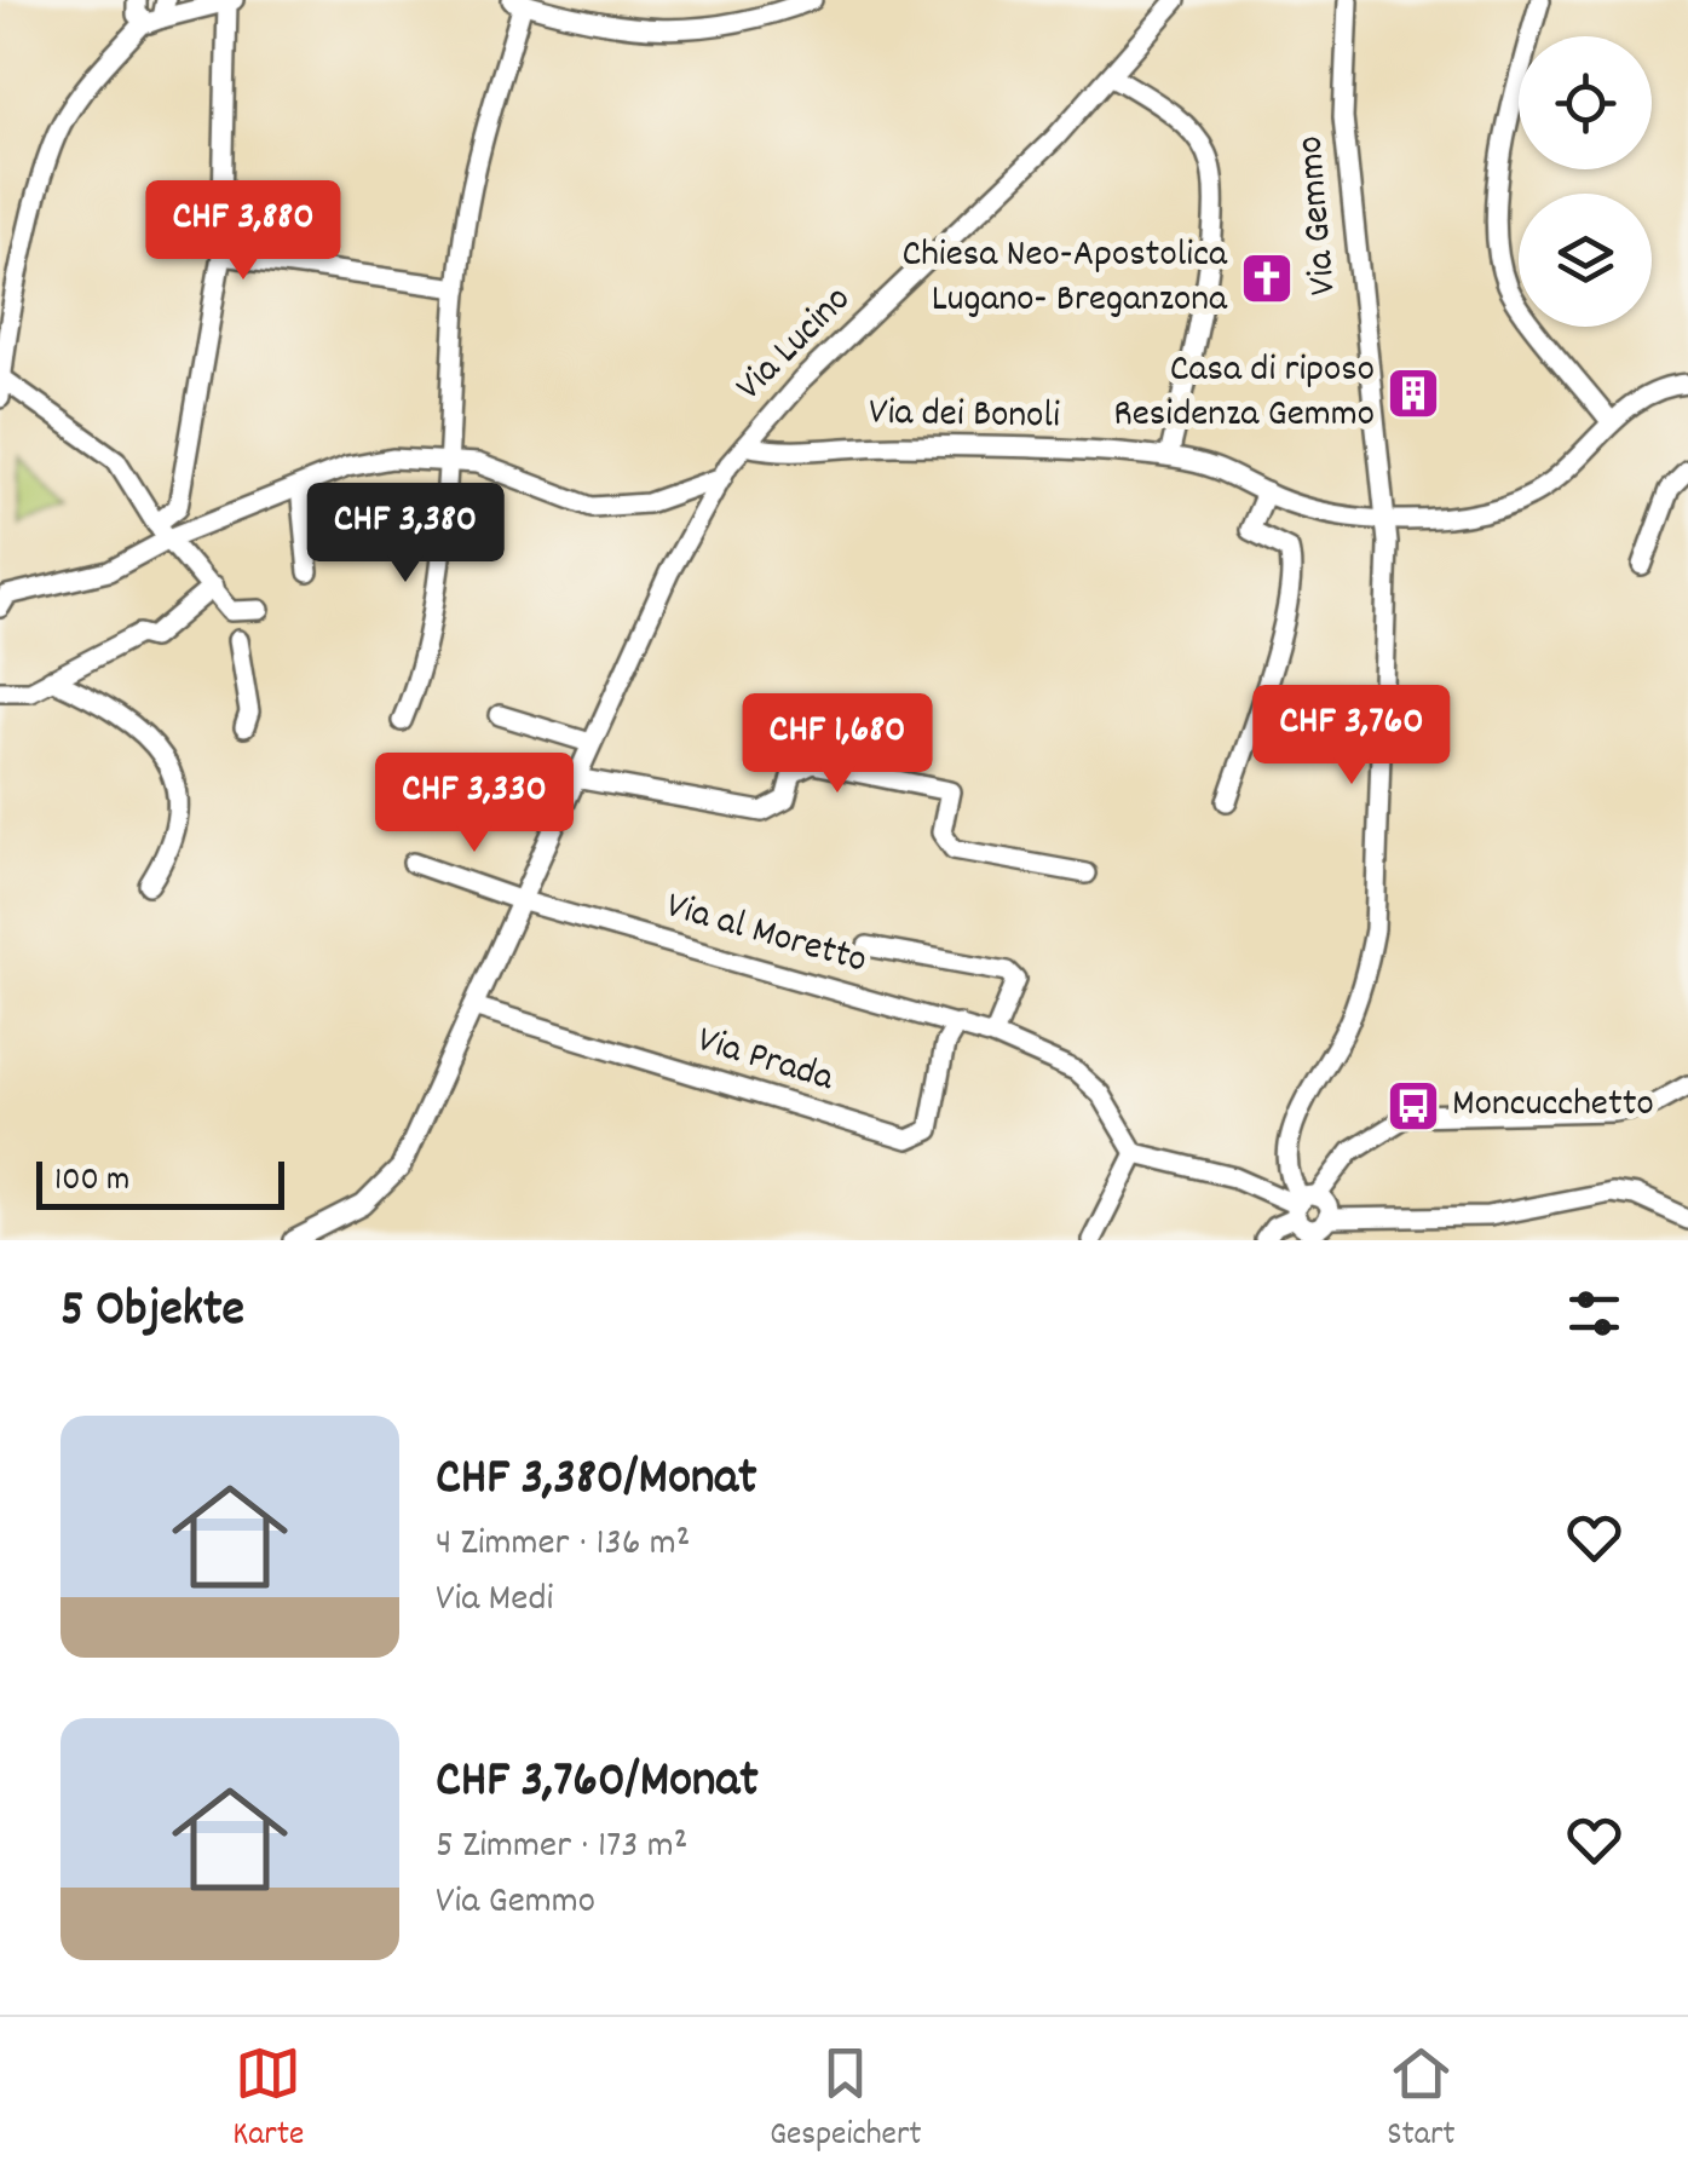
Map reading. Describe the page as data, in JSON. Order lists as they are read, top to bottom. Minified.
{"streets":{"street":["Via Gemmo","Via Lucino","Via dei Bonoli","Via al Moretto","Via Prada"]},"crossings":[["Via Gemmo","Via dei Bonoli"],["Via Lucino","Via dei Bonoli"],["Via Lucino","Via al Moretto"],["Via Lucino","Via Prada"],["Via al Moretto","Via Prada"]],"places":{"church":["Chiesa Neo-Apostolica Lugano- Breganzona"],"building":["Casa di riposo Residenza Gemmo"],"bus stop":["Moncucchetto"]},"scale_bar":"100 m","page":{"price":["CHF 3,880","CHF 3,380","CHF 3,760","CHF 1,680","CHF 3,330"],"scale":"100 m","heading":"5 Objekte","list":[{"name":"CHF 3,380/Monat","note":"4 Zimmer · 136 m² · Via Medi"},{"name":"CHF 3,760/Monat","note":"5 Zimmer · 173 m² · Via Gemmo"}],"tabs":["Karte","Gespeichert","Start"]}}
